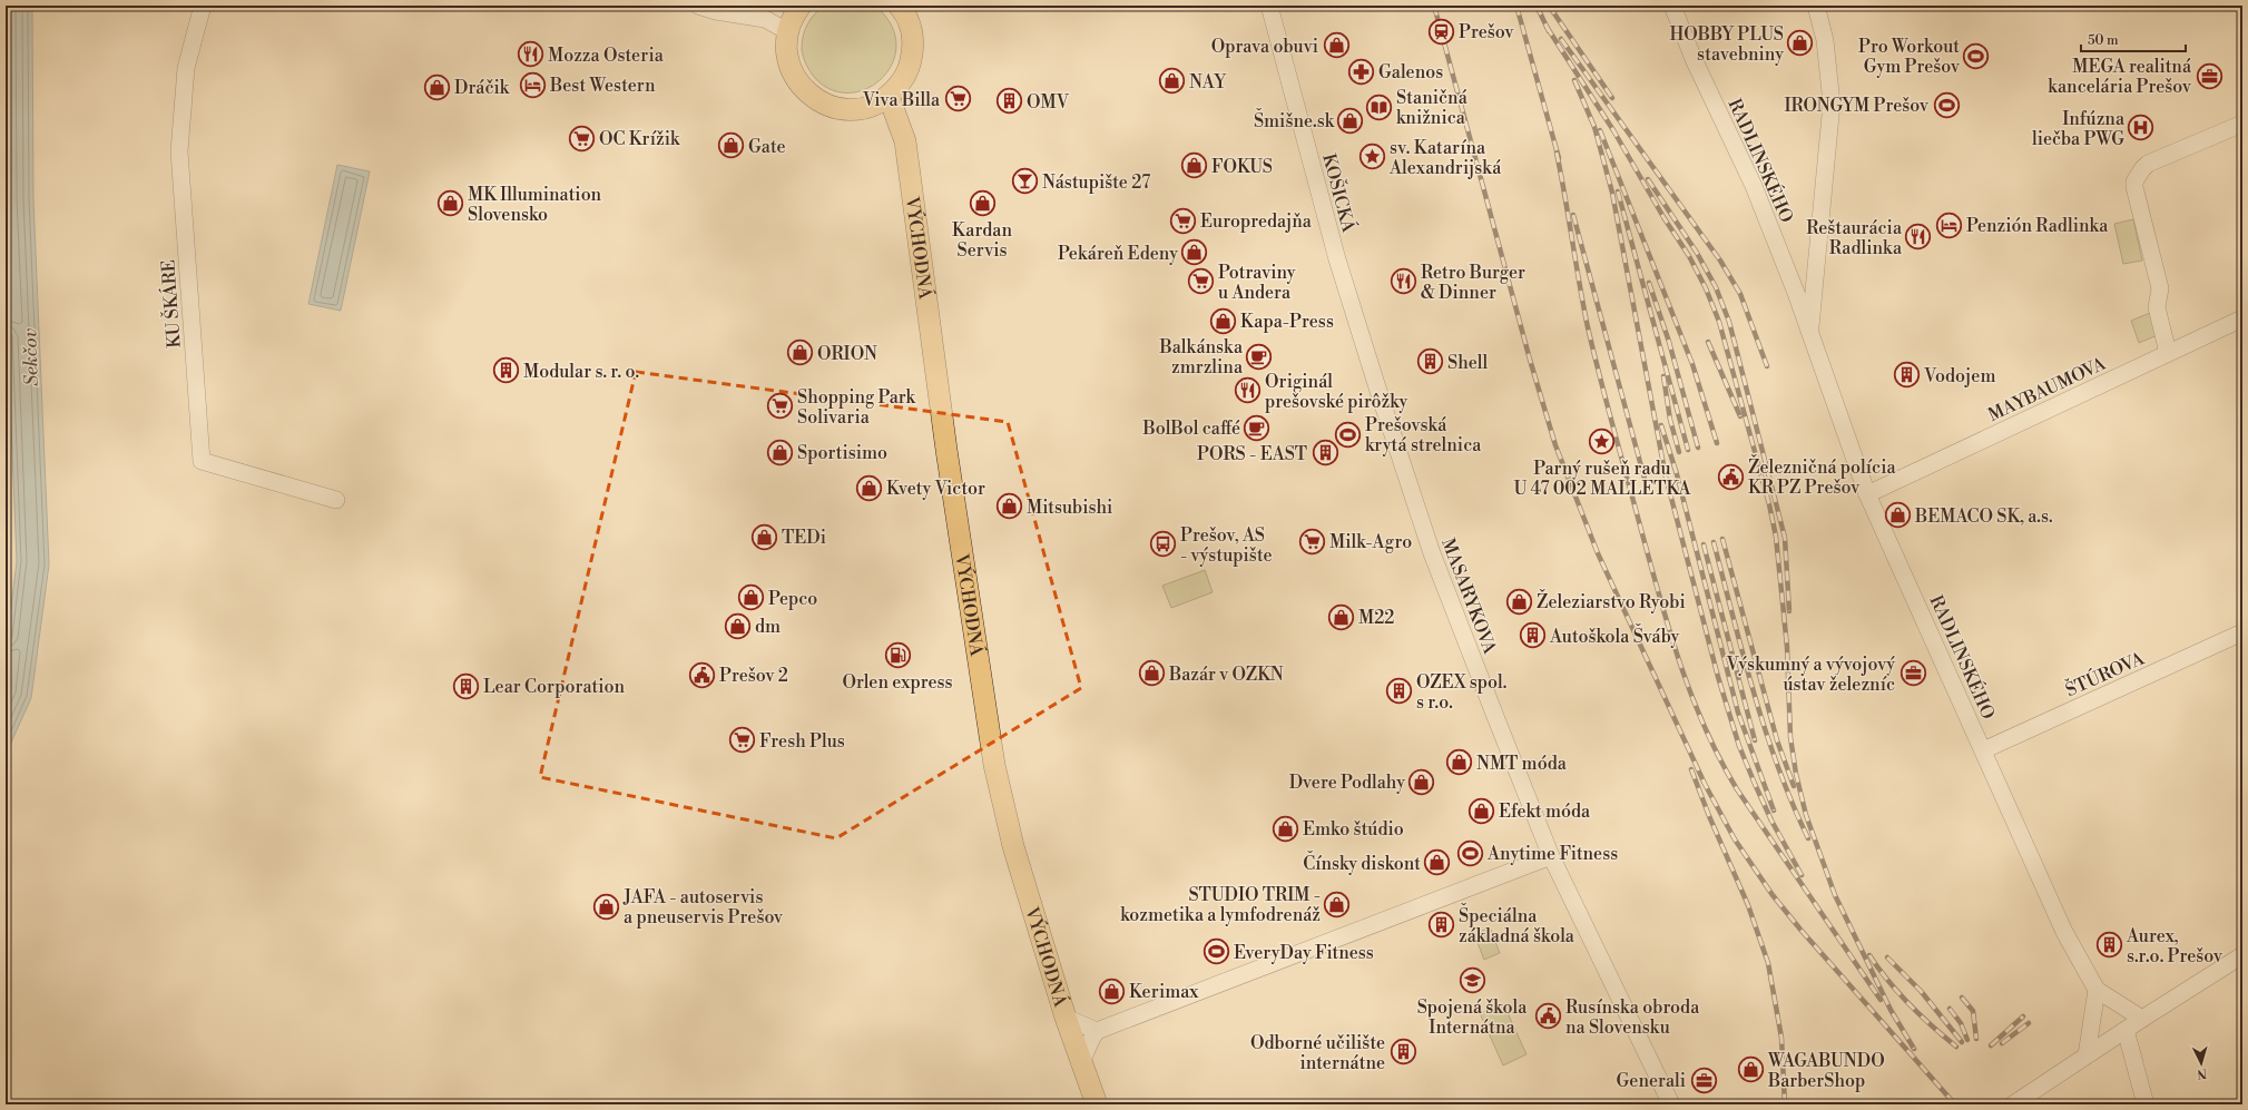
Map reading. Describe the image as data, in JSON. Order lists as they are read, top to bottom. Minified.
{"streets":{"main road":["VÝCHODNÁ"],"street":["RADLINSKÉHO","KOŠICKÁ","KU ŠKÁRE","MAYBAUMOVA","MASARYKOVA","ŠTÚROVA"]},"crossings":[["RADLINSKÉHO","MAYBAUMOVA"],["RADLINSKÉHO","ŠTÚROVA"],["KOŠICKÁ","MASARYKOVA"]],"water":["Sekčov"],"places":{"station":["Prešov"],"shop":["HOBBY PLUS stavebniny","Oprava obuvi","NAY","Dráčik","Šmišne.sk","Gate","FOKUS","MK Illumination Slovensko","Kardan Servis","Pekáreň Edeny","Kapa-Press","ORION","Sportisimo","Kvety Victor","Mitsubishi","BEMACO SK, a.s.","TEDi","Pepco","Železiarstvo Ryobi","M22","dm","Bazár v OZKN","NMT móda","Dvere Podlahy","Efekt móda","Emko štúdio","Čínsky diskont","STUDIO TRIM - kozmetika a lymfodrenáž","JAFA - autoservis a pneuservis Prešov","Kerimax","WAGABUNDO BarberShop"],"restaurant":["Mozza Osteria","Reštaurácia Radlinka","Retro Burger & Dinner","Originál prešovské pirôžky"],"sports":["Pro Workout Gym Prešov","IRONGYM Prešov","Prešovská krytá strelnica","Anytime Fitness","EveryDay Fitness"],"pharmacy":["Galenos"],"office":["MEGA realitná kancelária Prešov","Výskumný a vývojový ústav železníc","Generali"],"hotel":["Best Western","Penzión Radlinka"],"supermarket":["Viva Billa","OC Krížik","Europredajňa","Potraviny u Andera","Shopping Park Solivaria","Milk-Agro","Fresh Plus"],"building":["OMV","Shell","Modular s. r. o.","Vodojem","PORS - EAST","Autoškola Šváby","Lear Corporation","OZEX spol. s r.o.","Špeciálna základná škola","Aurex, s.r.o. Prešov","Odborné učilište internátne"],"library":["Staničná knižnica"],"hospital":["Infúzna liečba PWG"],"place":["sv. Katarína Alexandrijská","Parný rušeň radu U 47 002 MALLETKA"],"bar":["Nástupište 27"],"cafe":["Balkánska zmrzlina","BolBol caffé"],"public building":["Železničná polícia KR PZ Prešov","Prešov 2","Rusínska obroda na Slovensku"],"bus stop":["Prešov, AS - výstupište"],"fuel station":["Orlen express"],"school or university":["Spojená škola Internátna"]},"scale_bar":"50 m","north":"bottom"}
